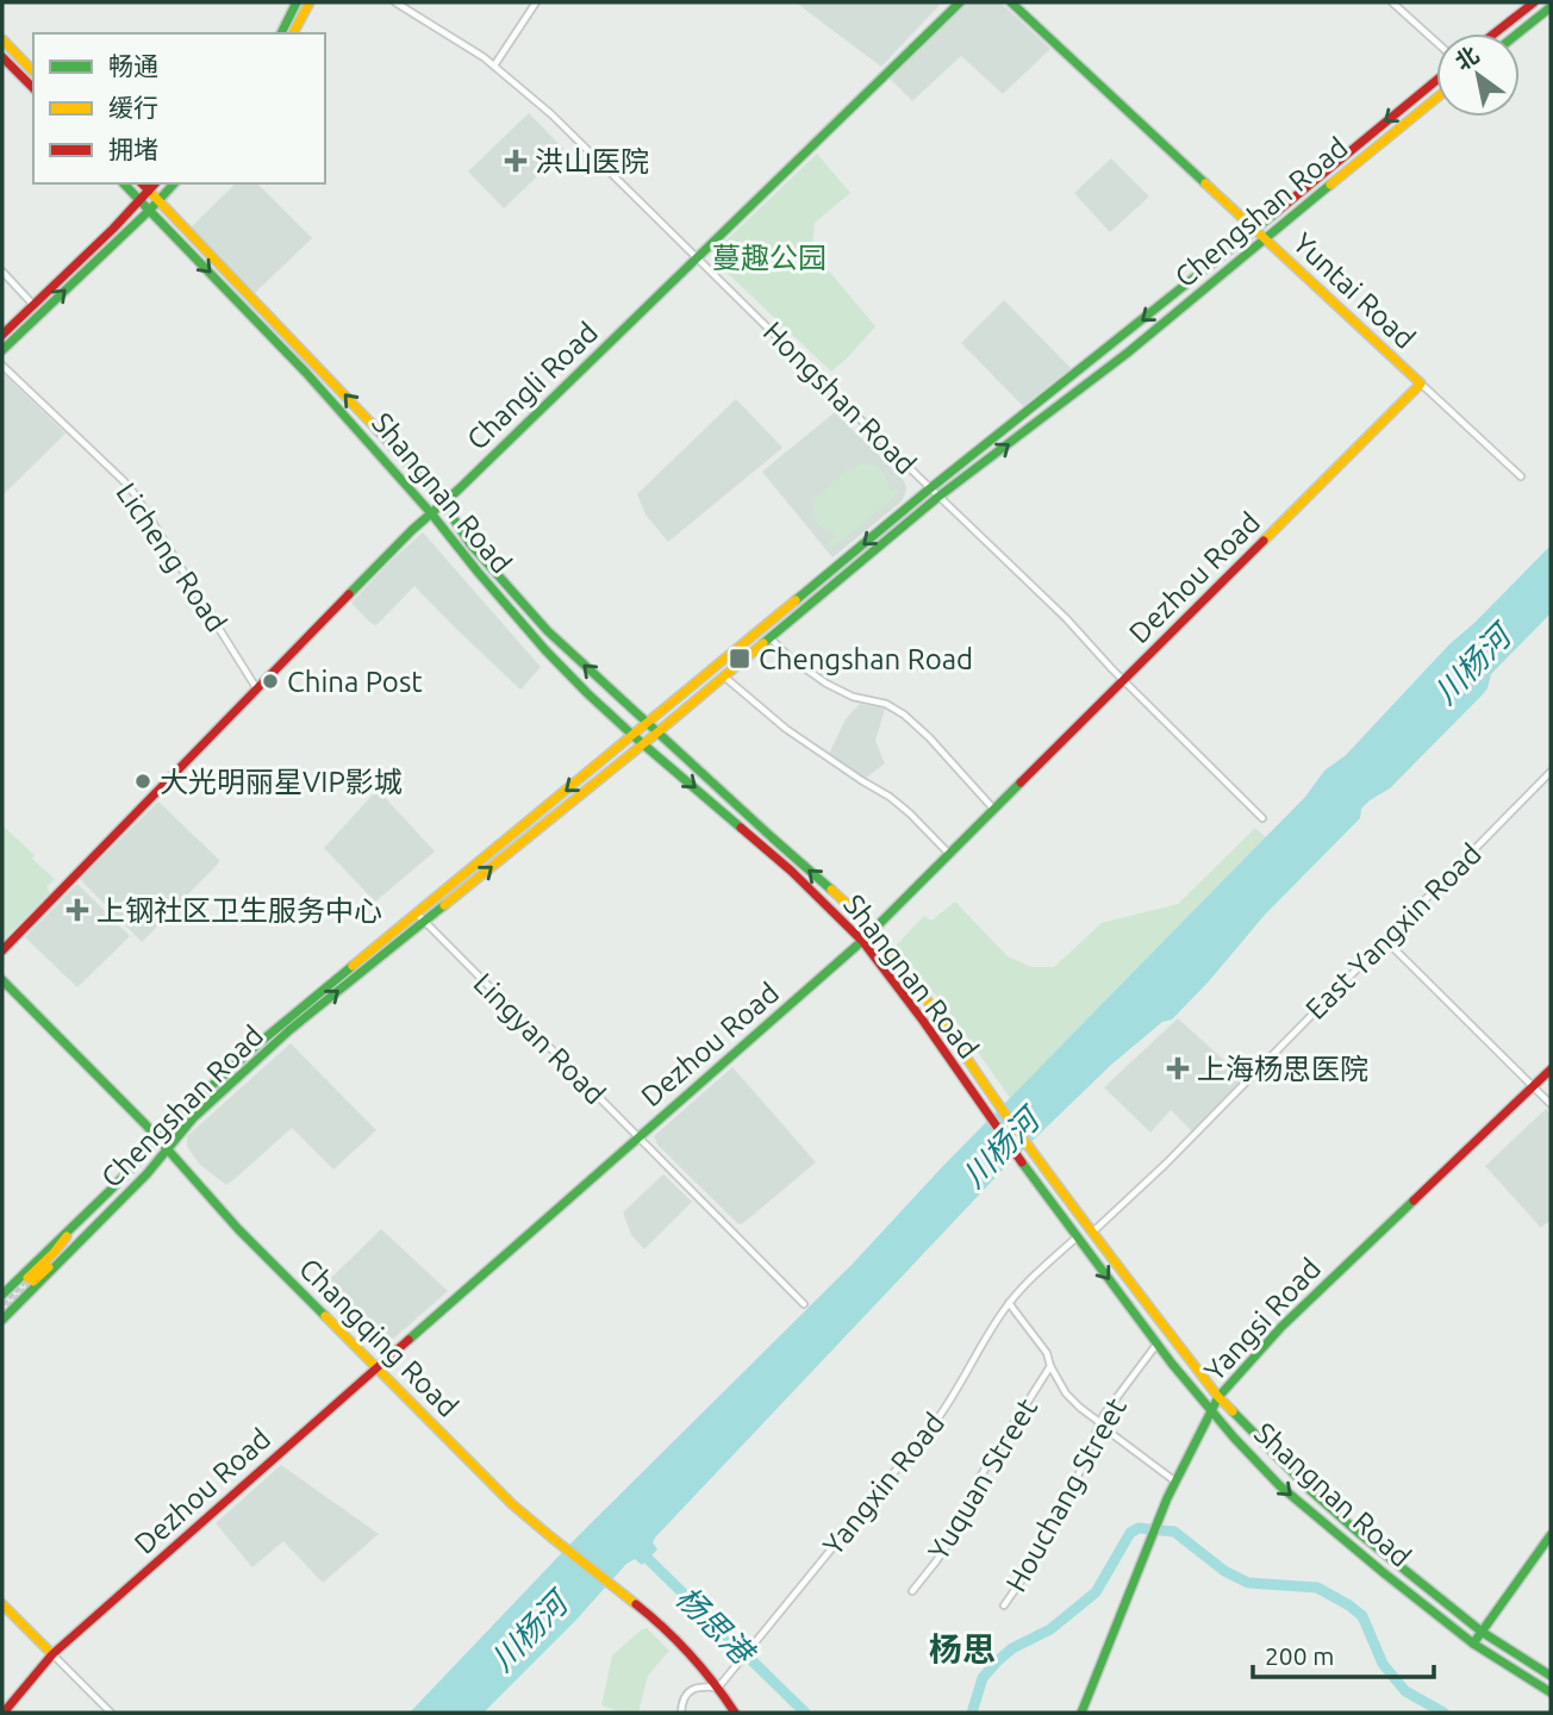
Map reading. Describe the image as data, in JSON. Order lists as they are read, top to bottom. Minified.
{"streets":{"main road":["Chengshan Road","Yuntai Road","Changli Road","Shangnan Road","Dezhou Road","Yangsi Road","Changqing Road"],"street":["Hongshan Road","Licheng Road","East Yangxin Road","Lingyan Road","Yuquan Street","Yangxin Road","Houchang Street"]},"crossings":[["Chengshan Road","Yuntai Road"],["Chengshan Road","Hongshan Road"],["Chengshan Road","Shangnan Road"],["Chengshan Road","Lingyan Road"],["Chengshan Road","Changqing Road"],["Yuntai Road","Dezhou Road"],["Changli Road","Hongshan Road"],["Changli Road","Shangnan Road"],["Changli Road","Licheng Road"],["Hongshan Road","Dezhou Road"],["Shangnan Road","Dezhou Road"],["Shangnan Road","East Yangxin Road"],["Shangnan Road","Yangsi Road"],["Shangnan Road","Yangxin Road"],["Shangnan Road","Houchang Street"],["Dezhou Road","Lingyan Road"],["Dezhou Road","Changqing Road"],["Changqing Road","Yangxin Road"]],"districts":["杨思"],"water":["川杨河","杨思港"],"parks":["蔓趣公园"],"places":{"health":["洪山医院","上钢社区卫生服务中心","上海杨思医院"],"transit":["Chengshan Road"],"other":["China Post","大光明丽星VIP影城"]},"legend":["畅通","缓行","拥堵"],"scale_bar":"200 m","north":"top left"}
